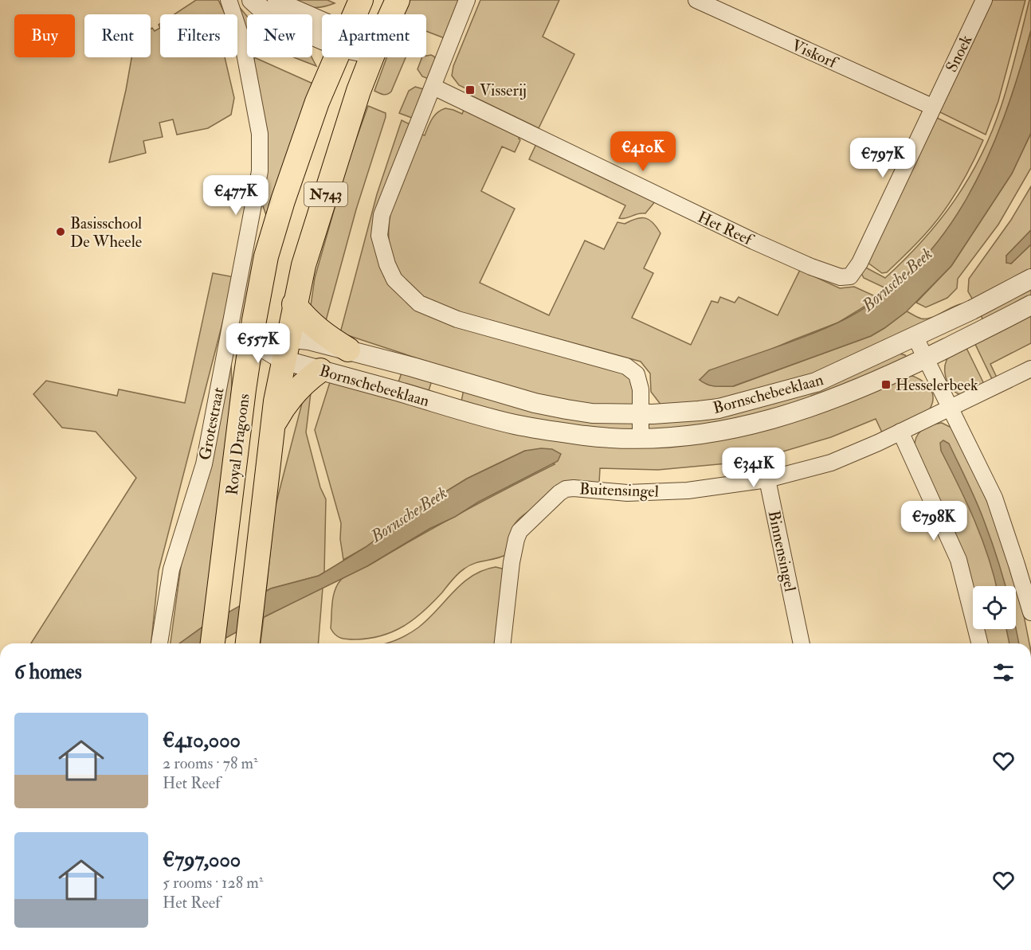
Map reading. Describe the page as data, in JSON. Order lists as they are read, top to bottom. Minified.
{"streets":{"main road":["N743","Royal Dragoons"],"street":["Viskorf","Snoek","Het Reef","Bornschebeeklaan","Grotestraat","Buitensingel","Binnensingel"]},"crossings":[["Viskorf","Snoek"],["Viskorf","Het Reef"],["Snoek","Het Reef"],["Bornschebeeklaan","Royal Dragoons"],["Buitensingel","Binnensingel"]],"water":["Bornsche Beek"],"places":{"transit":["Visserij","Hesselerbeek"],"other":["Basisschool De Wheele"]},"page":{"chip":["Buy","Rent","Filters","New","Apartment"],"price":["€410K","€797K","€477K","€557K","€341K","€798K"],"heading":"6 homes","list":[{"name":"€410,000","note":"2 rooms · 78 m² · Het Reef"},{"name":"€797,000","note":"5 rooms · 128 m² · Het Reef"}]}}
